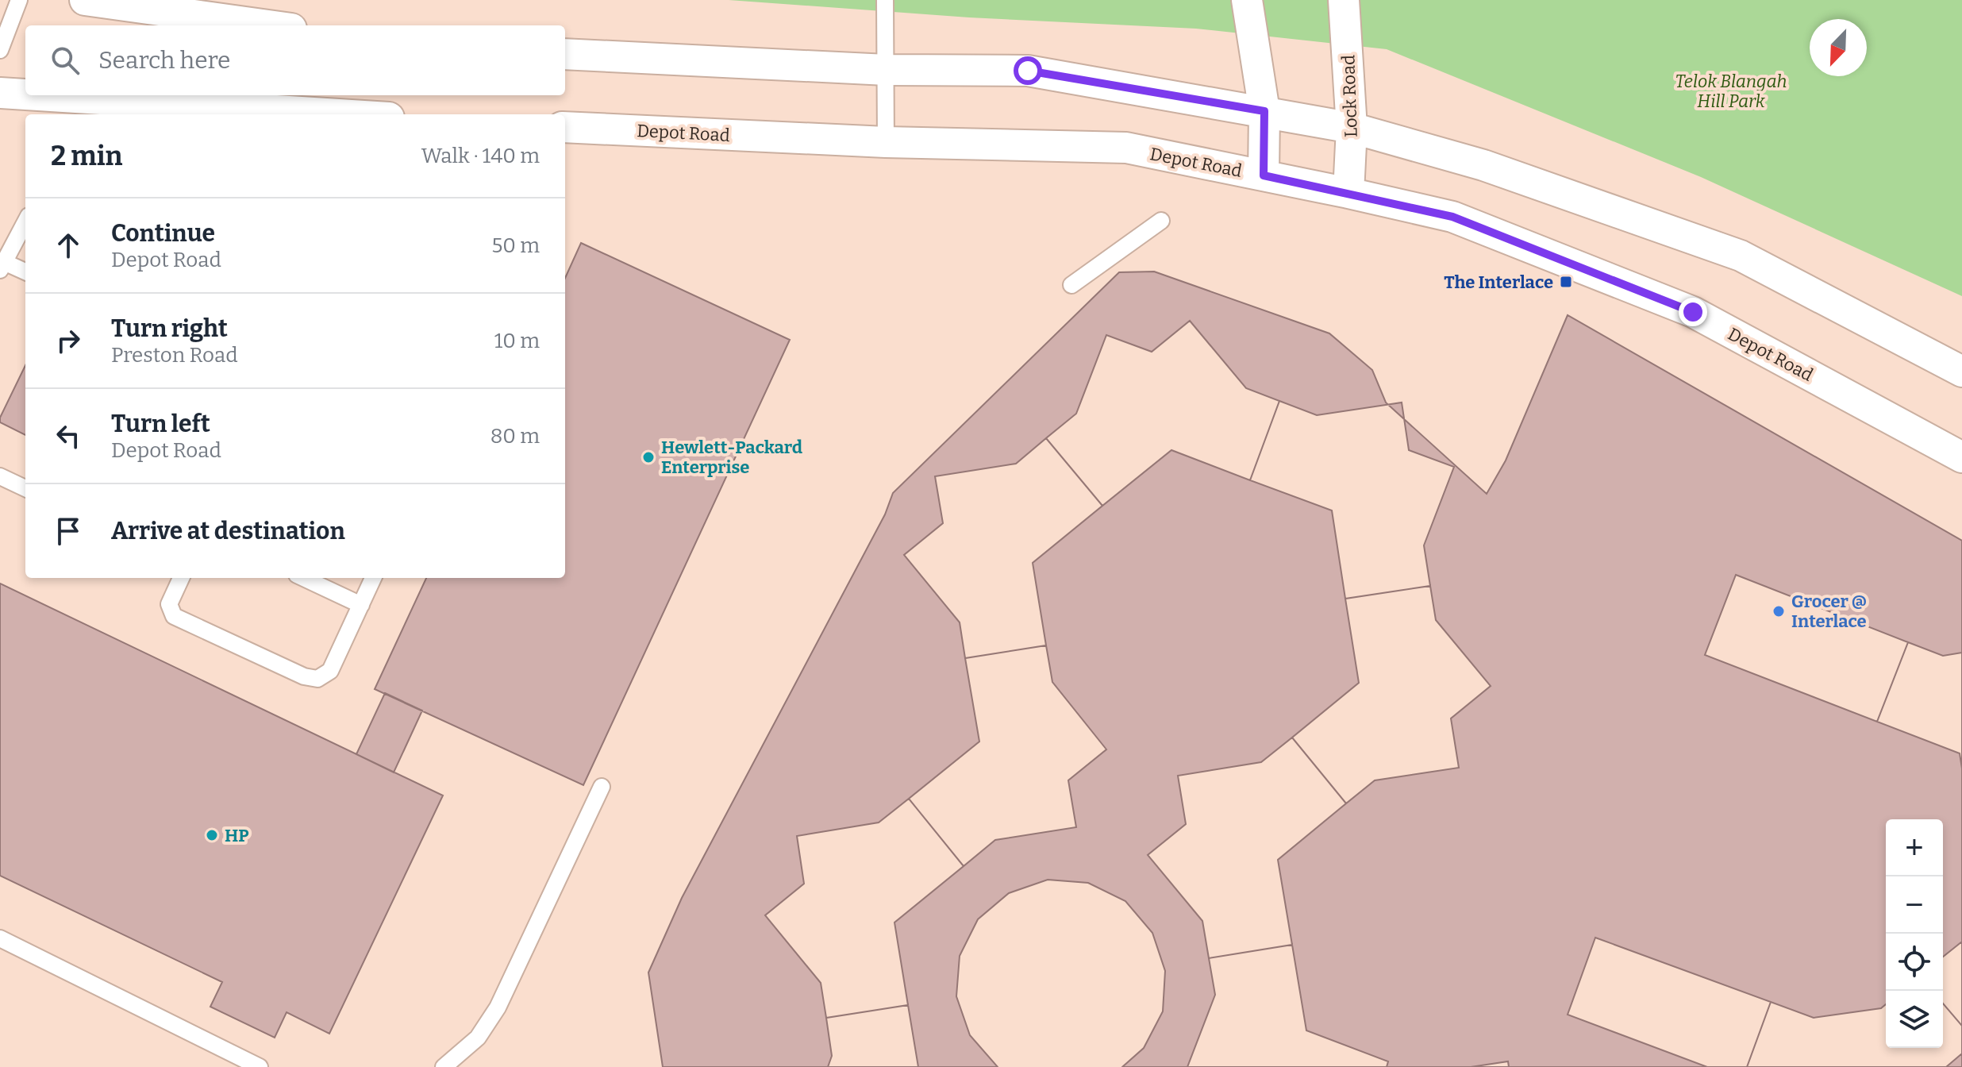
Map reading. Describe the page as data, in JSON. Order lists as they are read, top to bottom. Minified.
{"streets":{"street":["Lock Road","Depot Road"]},"crossings":[["Lock Road","Depot Road"]],"parks":["Telok Blangah Hill Park"],"places":{"transit":["The Interlace"],"other":["Hewlett-Packard Enterprise","Grocer @ Interlace","HP"]},"north":"bottom left","page":{"search":"Search here","heading":["2 min","Walk · 140 m"],"list":[["Continue","Depot Road","50 m"],["Turn right","Preston Road","10 m"],["Turn left","Depot Road","80 m"],"Arrive at destination"],"map_buttons":["+","−"]}}
